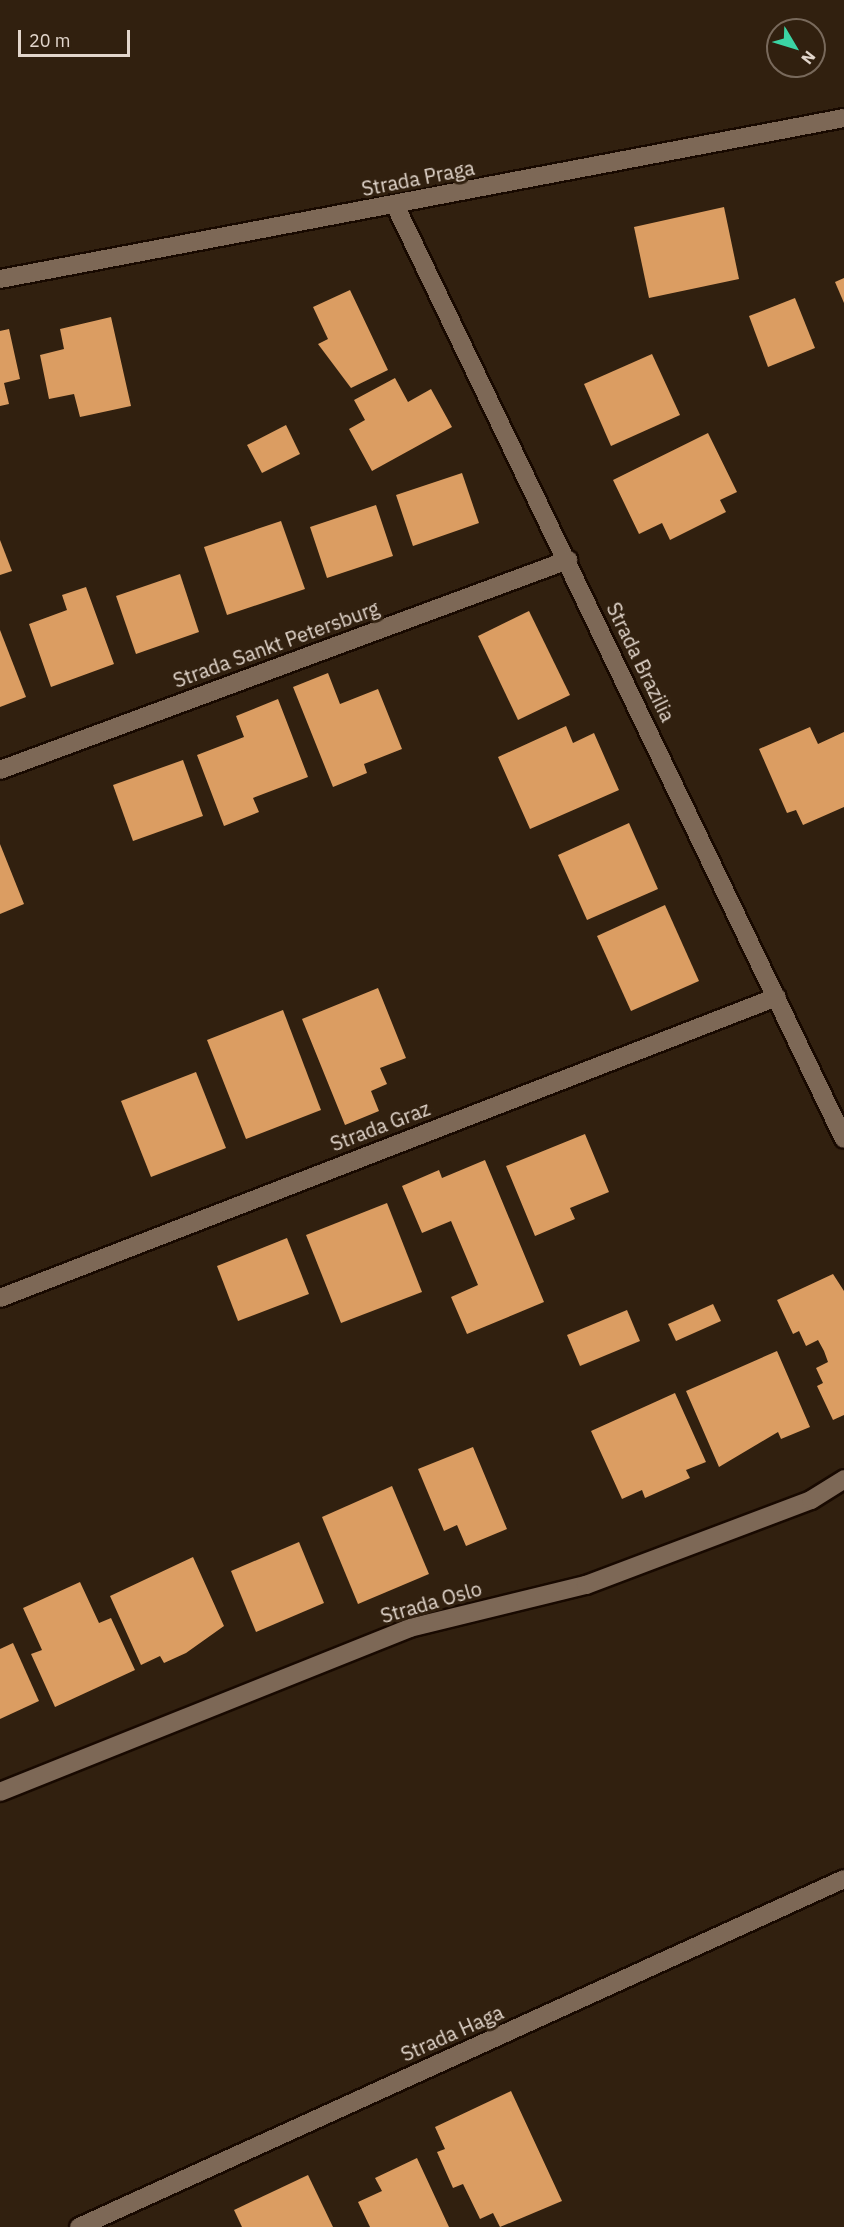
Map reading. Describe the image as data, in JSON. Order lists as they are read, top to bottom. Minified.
{"streets":{"street":["Strada Praga","Strada Sankt Petersburg","Strada Brazilia","Strada Graz","Strada Oslo","Strada Haga"]},"crossings":[["Strada Praga","Strada Brazilia"],["Strada Sankt Petersburg","Strada Brazilia"],["Strada Brazilia","Strada Graz"]],"scale_bar":"20 m","north":"bottom right"}
